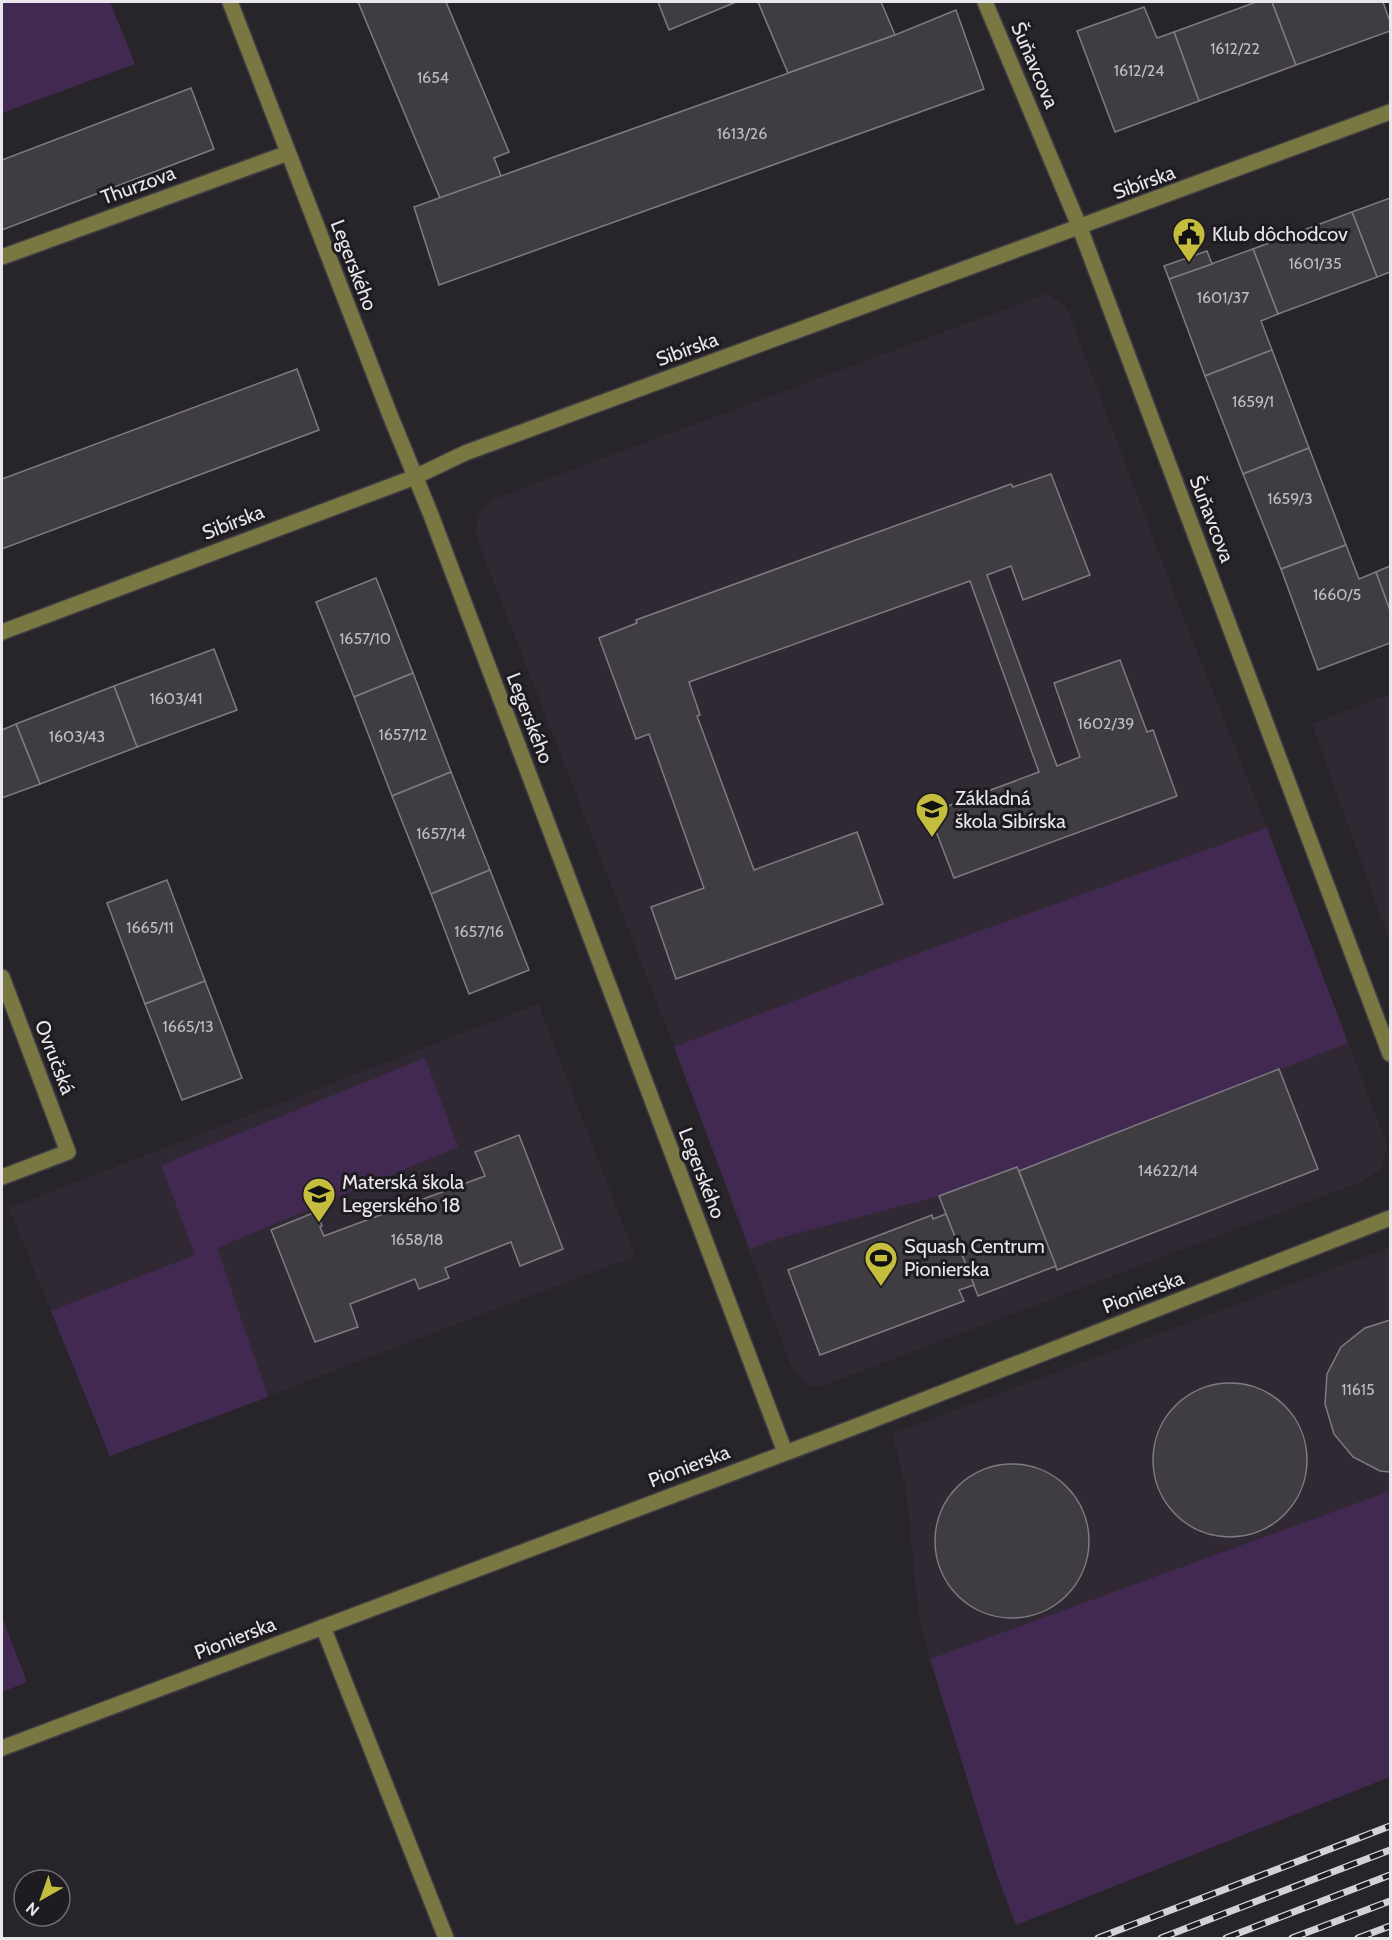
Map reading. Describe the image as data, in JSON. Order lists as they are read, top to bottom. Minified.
{"streets":{"street":["Šuňavcova","Sibírska","Thurzova","Legerského","Ovručská","Pionierska"]},"crossings":[["Šuňavcova","Sibírska"],["Sibírska","Legerského"],["Thurzova","Legerského"],["Legerského","Pionierska"]],"places":{"public building":["Klub dôchodcov"],"school or university":["Základná škola Sibírska","Materská škola Legerského 18"],"sports":["Squash Centrum Pionierska"]},"house_numbers":["1612/22","1612/24","1654","1613/26","1601/35","1601/37","1659/1","1659/3","1660/5","1657/10","1603/41","1602/39","1657/12","1603/43","1657/14","1665/11","1657/16","1665/13","14622/14","1658/18","11615"],"north":"bottom left"}
